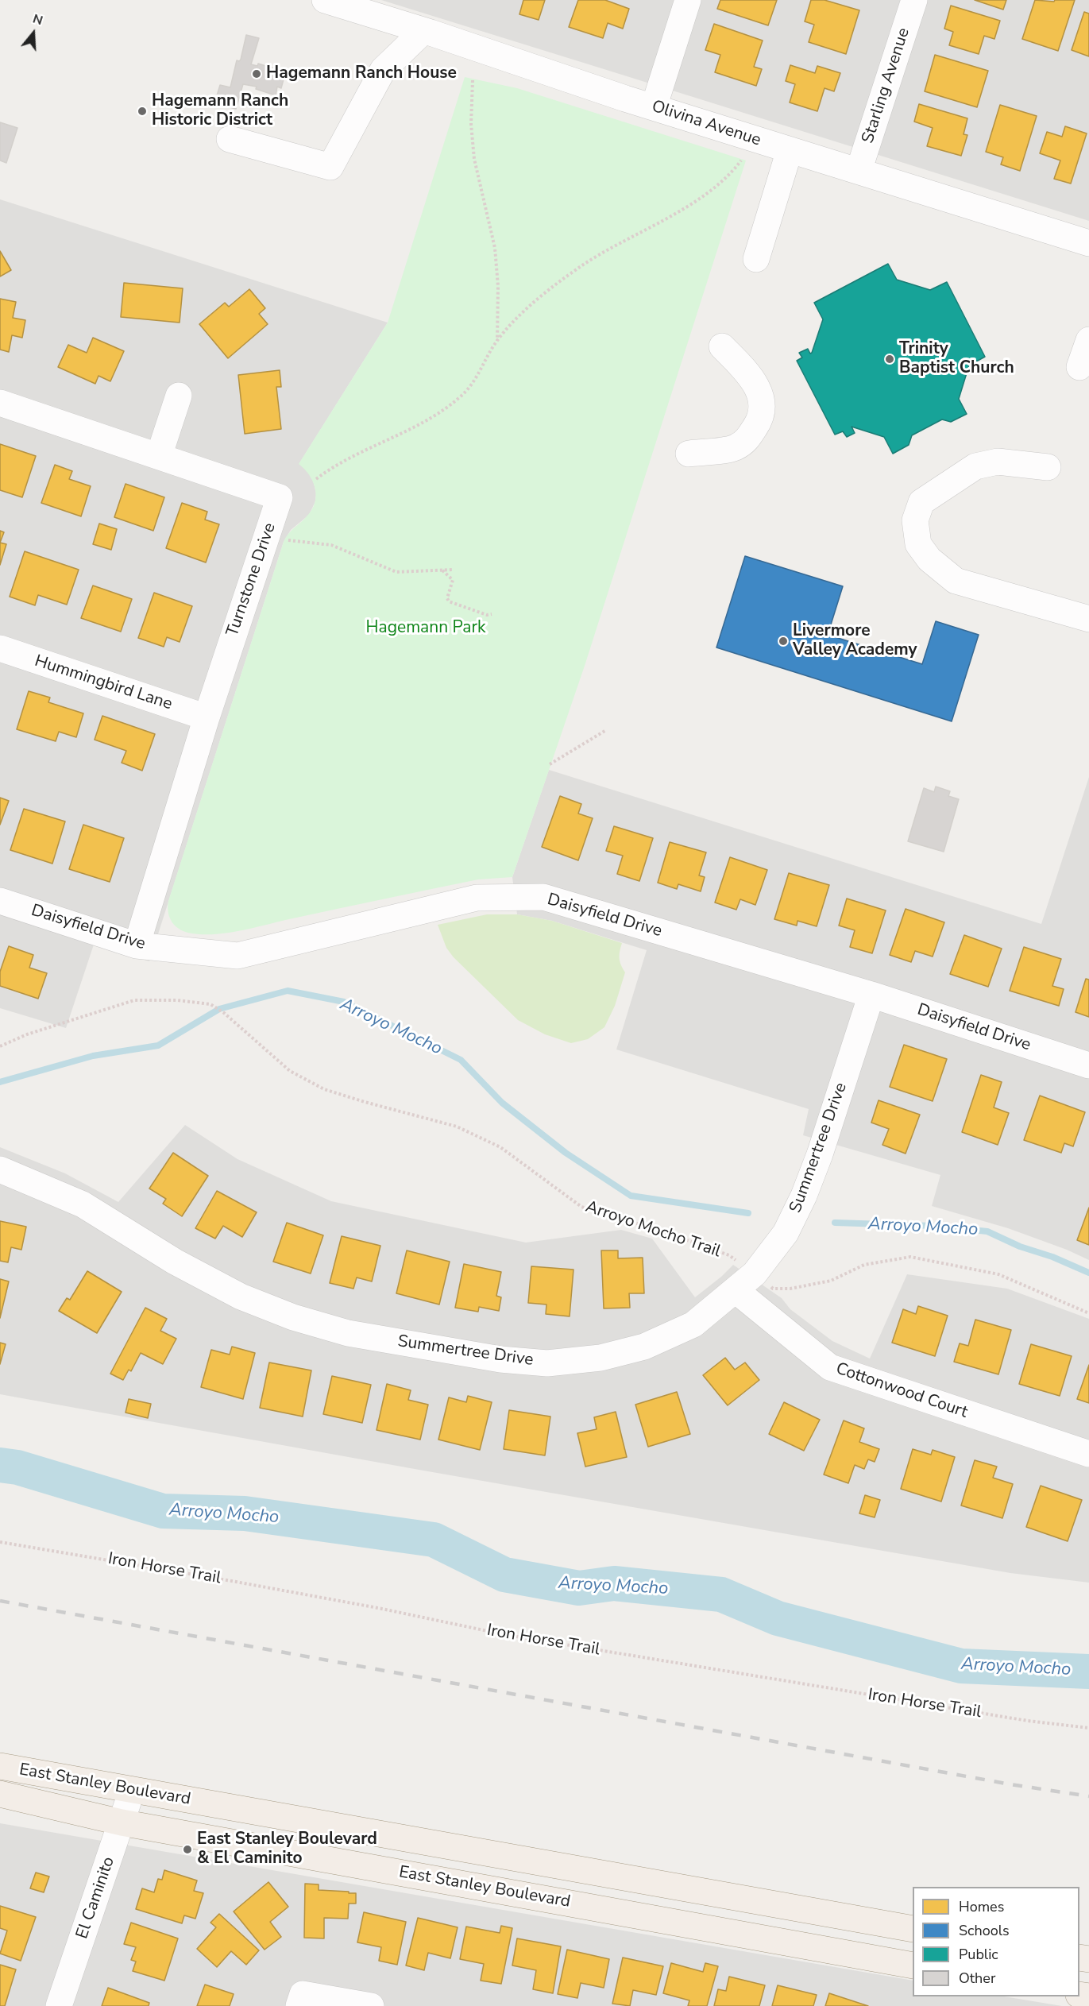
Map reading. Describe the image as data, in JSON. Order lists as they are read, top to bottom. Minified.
{"streets":{"main road":["East Stanley Boulevard"],"street":["Starling Avenue","Olivina Avenue","Turnstone Drive","Hummingbird Lane","Daisyfield Drive","Summertree Drive","Cottonwood Court","El Caminito"],"path":["Arroyo Mocho Trail","Iron Horse Trail"]},"crossings":[["Starling Avenue","Olivina Avenue"],["Turnstone Drive","Hummingbird Lane"],["Turnstone Drive","Daisyfield Drive"],["Daisyfield Drive","Summertree Drive"],["Summertree Drive","Arroyo Mocho Trail"],["Summertree Drive","Cottonwood Court"],["Arroyo Mocho Trail","Cottonwood Court"],["East Stanley Boulevard","El Caminito"]],"water":["Arroyo Mocho"],"parks":["Hagemann Park"],"places":["Hagemann Ranch House","Hagemann Ranch Historic District","Trinity Baptist Church","Livermore Valley Academy","East Stanley Boulevard & El Caminito"],"legend":["Homes","Schools","Public","Other"],"north":"top"}
